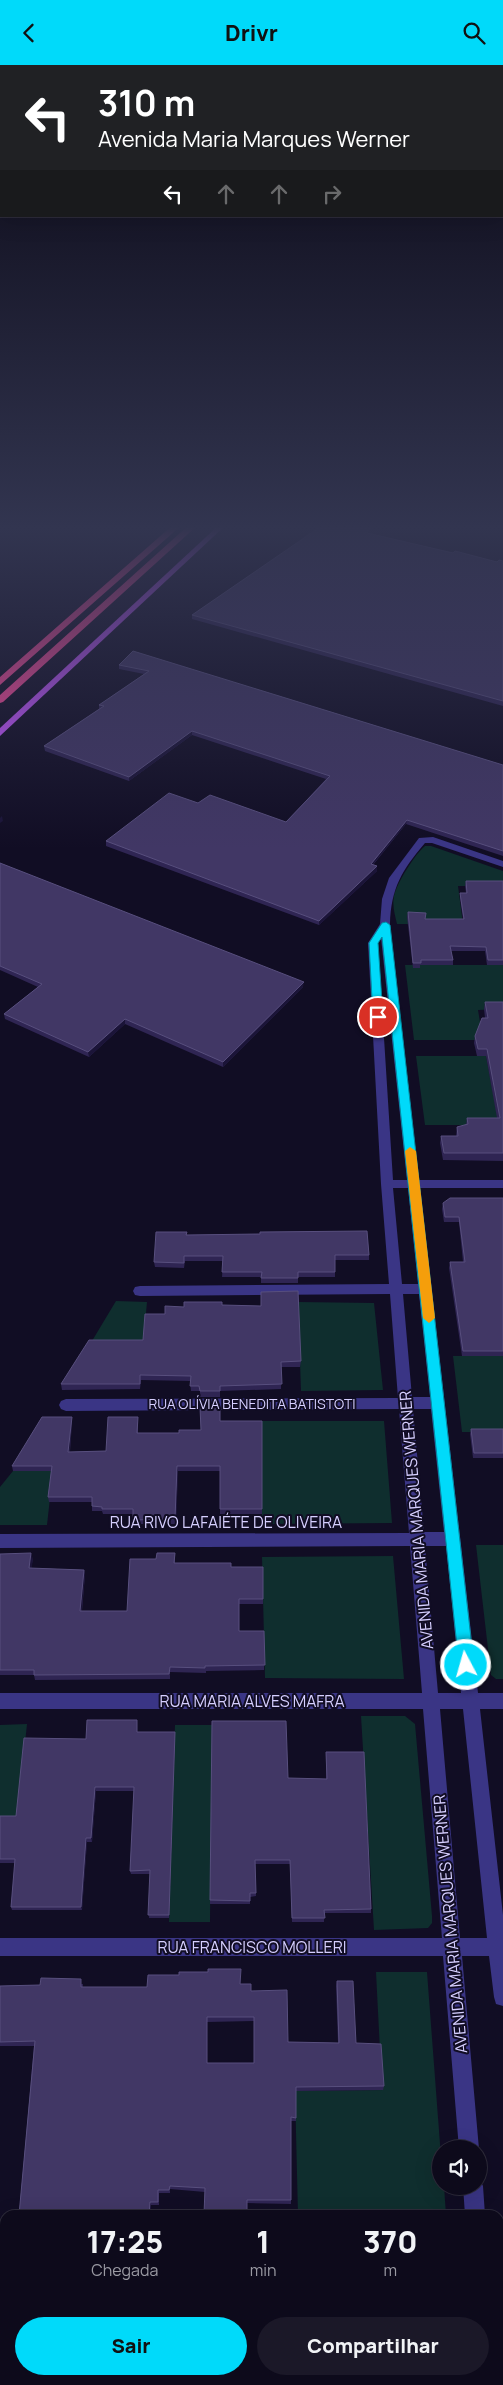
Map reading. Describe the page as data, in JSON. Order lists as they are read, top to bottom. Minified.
{"streets":{"street":["RUA OLÍVIA BENEDITA BATISTOTI","AVENIDA MARIA MARQUES WERNER","RUA RIVO LAFAIÉTE DE OLIVEIRA","RUA MARIA ALVES MAFRA","RUA FRANCISCO MOLLERI"]},"crossings":[["RUA OLÍVIA BENEDITA BATISTOTI","AVENIDA MARIA MARQUES WERNER"],["AVENIDA MARIA MARQUES WERNER","RUA RIVO LAFAIÉTE DE OLIVEIRA"],["AVENIDA MARIA MARQUES WERNER","RUA MARIA ALVES MAFRA"],["AVENIDA MARIA MARQUES WERNER","RUA FRANCISCO MOLLERI"]],"page":{"header":"Drivr","turn":["310 m","Avenida Maria Marques Werner"],"eta":["17:25","Chegada","1","min","370","m"],"buttons":["Sair","Compartilhar"]}}
